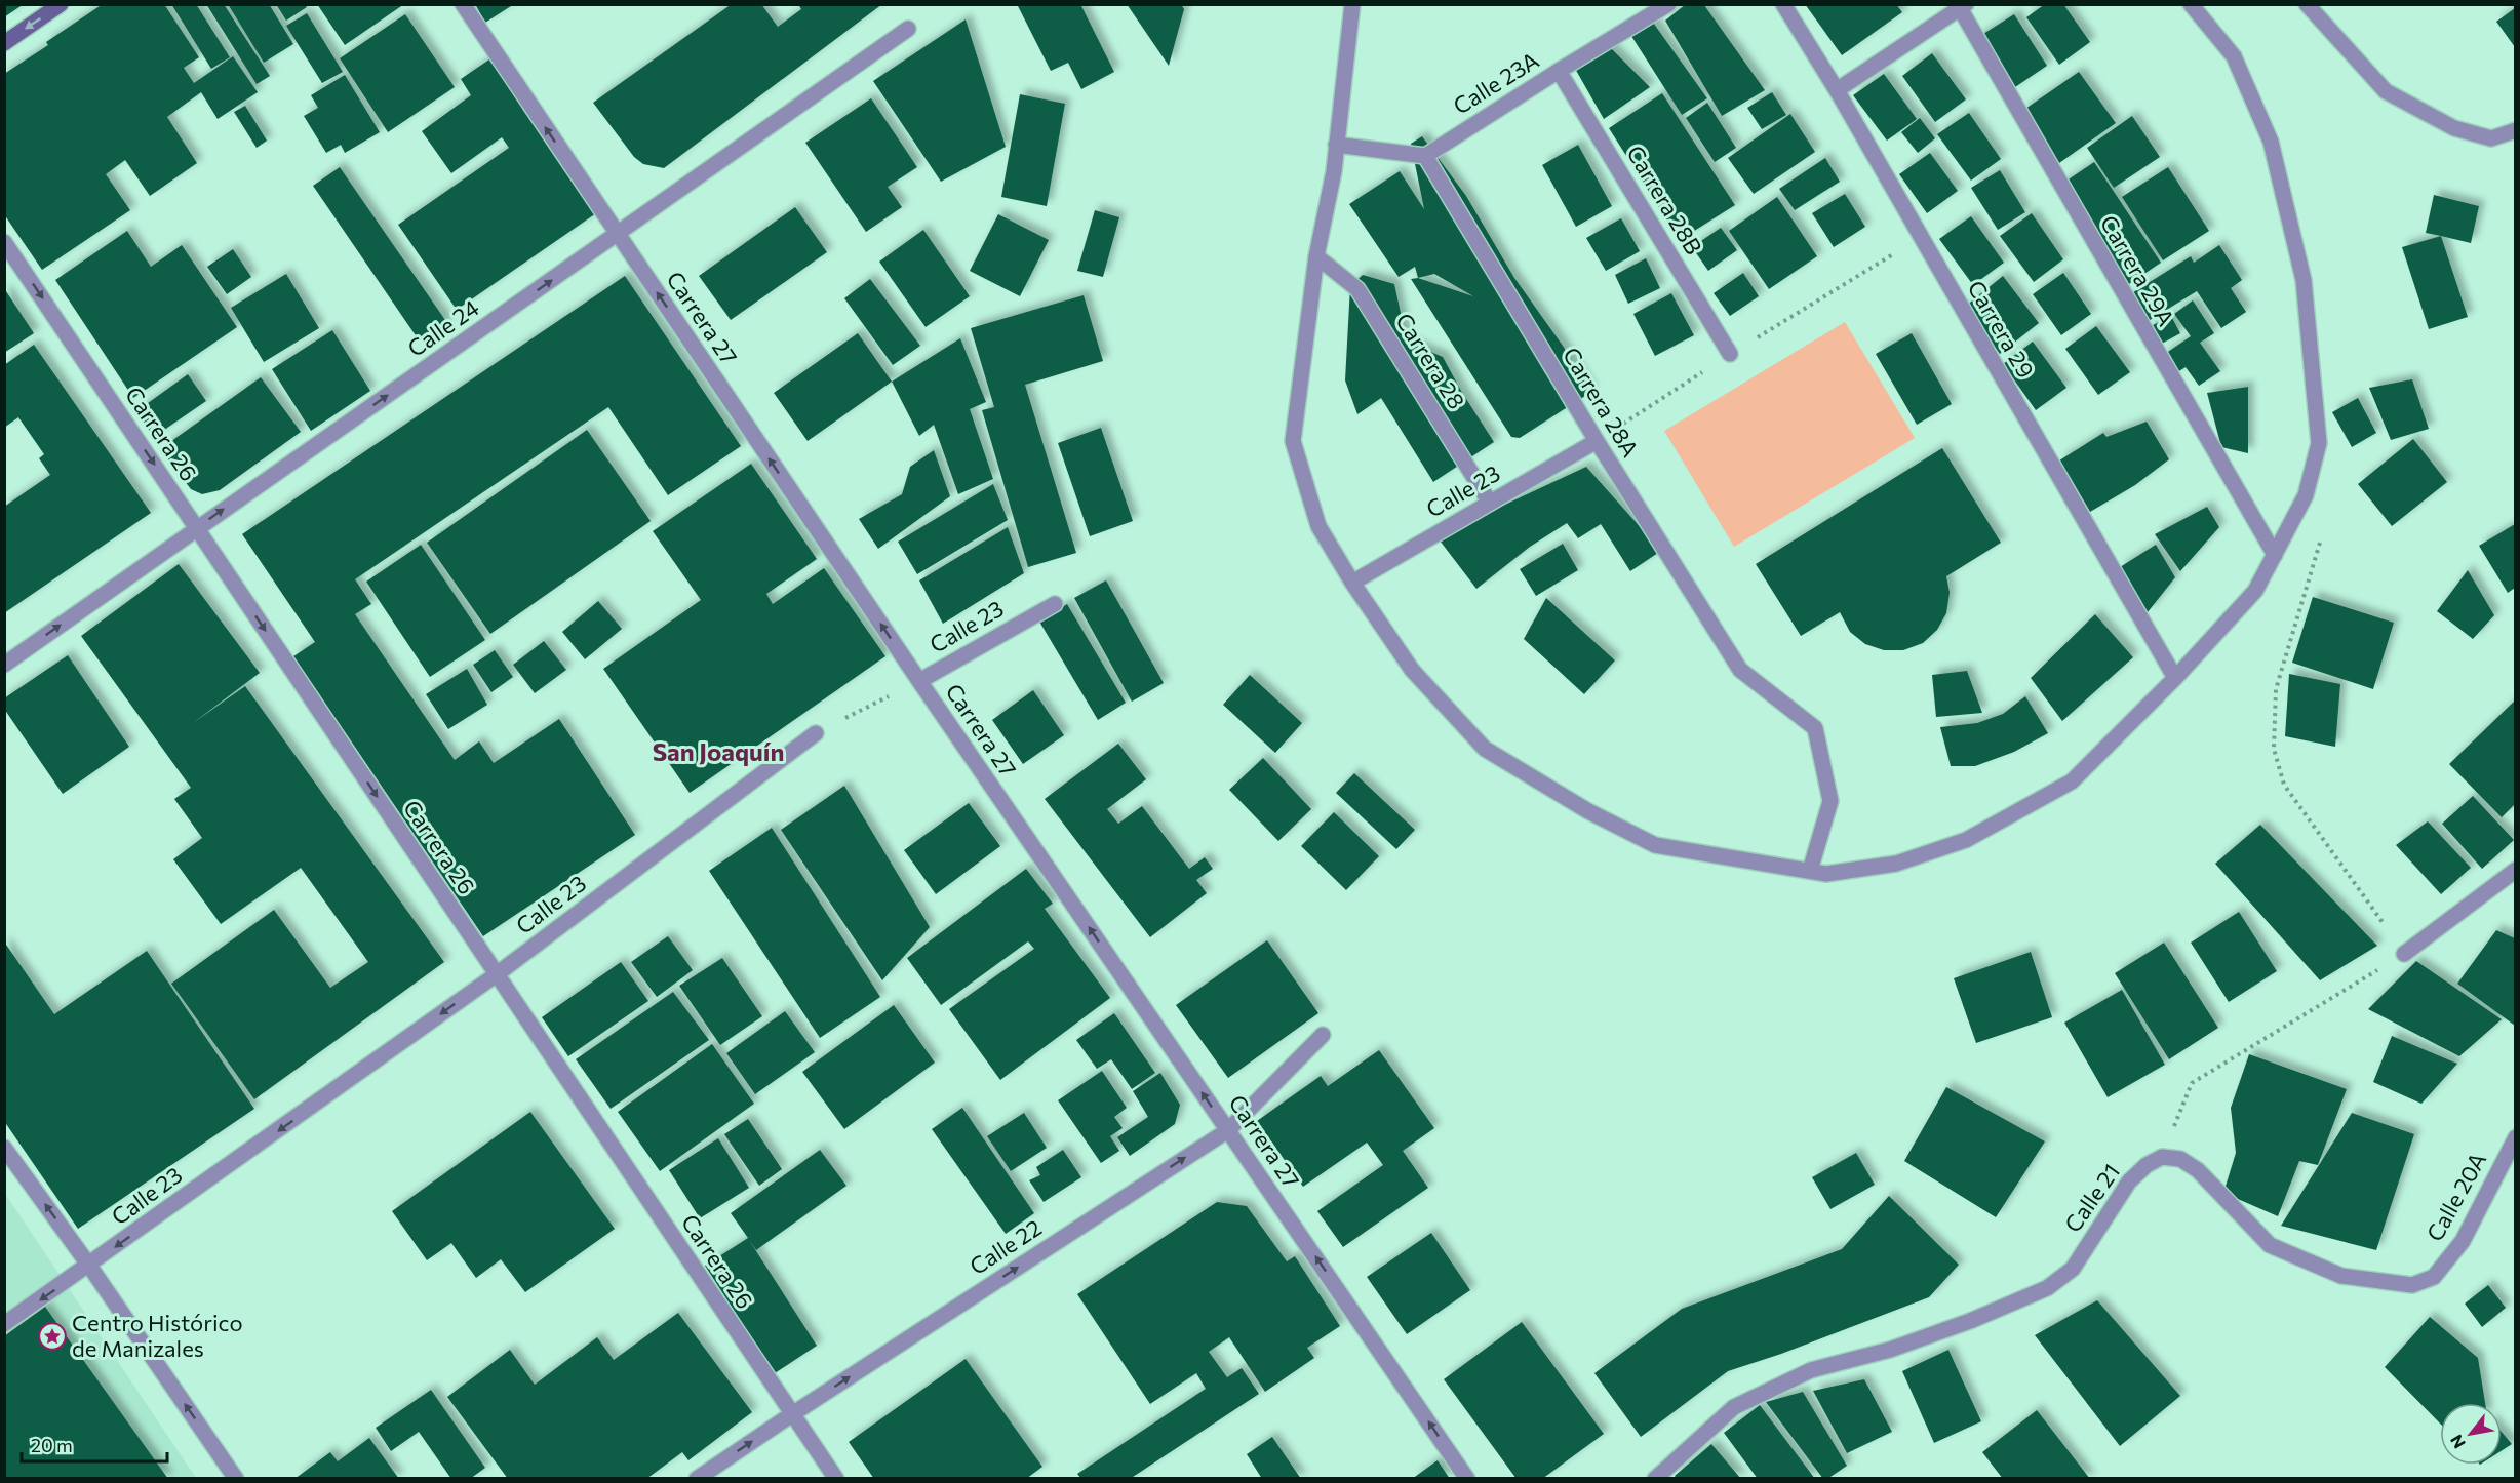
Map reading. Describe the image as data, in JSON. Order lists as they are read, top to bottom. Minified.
{"streets":{"street":["Calle 23A","Carrera 28B","Carrera 29A","Carrera 27","Calle 24","Carrera 29","Carrera 28","Carrera 28A","Carrera 26","Calle 23","Calle 20A","Calle 21","Calle 22"]},"crossings":[["Calle 23A","Carrera 28B"],["Calle 23A","Carrera 28A"],["Carrera 27","Calle 24"],["Carrera 27","Calle 23"],["Carrera 27","Calle 22"],["Calle 24","Carrera 26"],["Carrera 28","Calle 23"],["Carrera 28A","Calle 23"],["Carrera 26","Calle 23"],["Carrera 26","Calle 22"],["Calle 20A","Calle 21"]],"one_way":["Carrera 27","Calle 24","Carrera 26","Calle 23","Calle 22"],"districts":["San Joaquín"],"places":{"place":["Centro Histórico de Manizales"]},"scale_bar":"20 m","north":"bottom left"}
